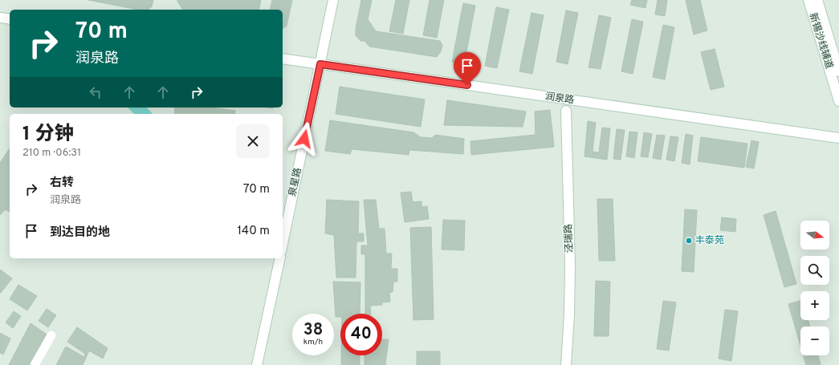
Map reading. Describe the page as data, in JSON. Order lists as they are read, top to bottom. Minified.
{"streets":{"street":["新锡沙线辅道","润泉路","泉星路","泾瑞路"]},"crossings":[["润泉路","泉星路"]],"places":["丰泰苑"],"north":"right","page":{"turn":["70 m","润泉路"],"heading":["1 分钟","210 m · 06:31"],"list":[{"name":"右转","note":"润泉路","value":"70 m"},{"name":"到达目的地","value":"140 m"}],"map_buttons":["+","−"],"speed":"38 km/h","limit":"40"}}
